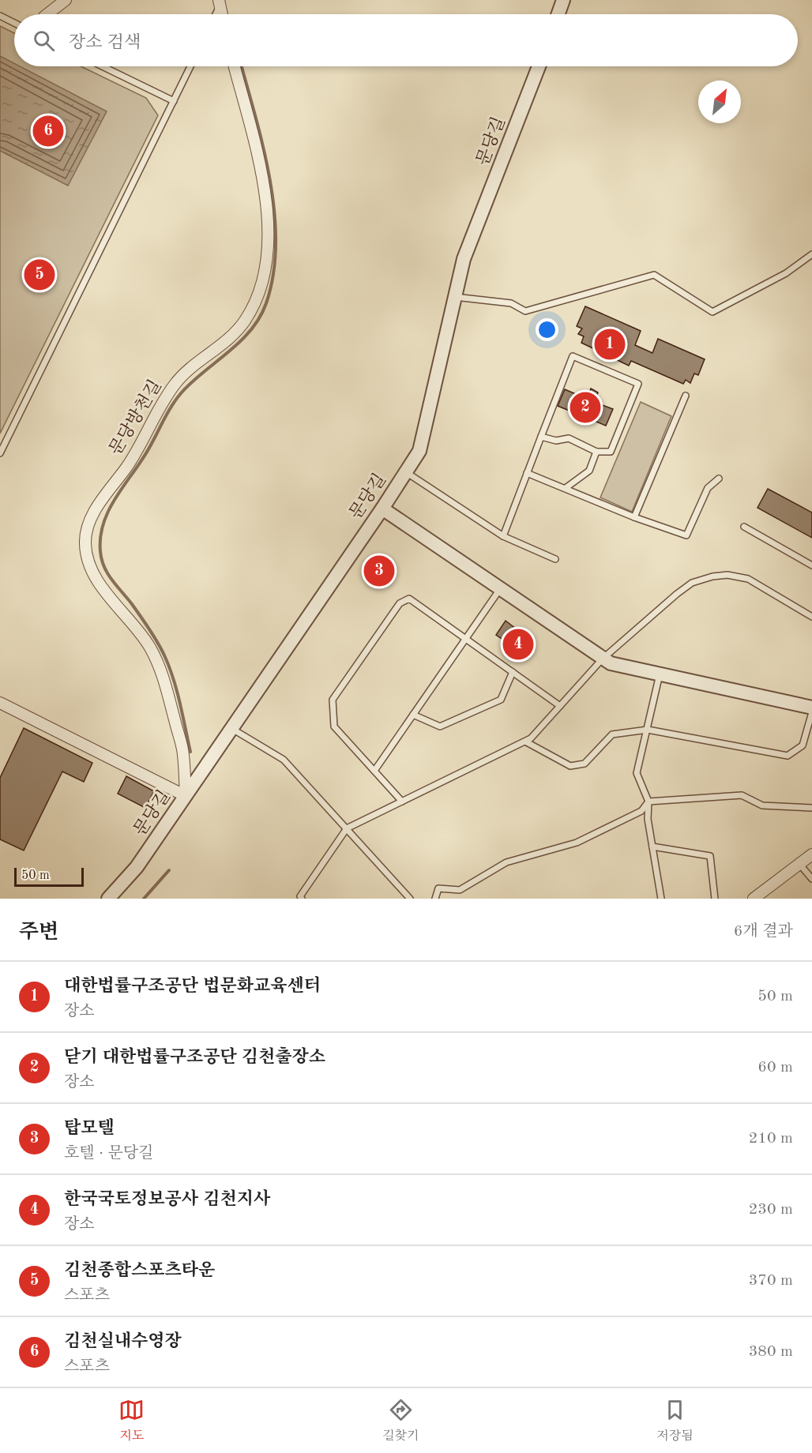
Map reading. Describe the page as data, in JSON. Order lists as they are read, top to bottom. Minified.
{"streets":{"street":["문당길","문당방천길"]},"crossings":[["문당길","문당방천길"]],"scale_bar":"50 m","north":"top right","page":{"search":"장소 검색","pins":["6","5","1","2","3","4"],"scale":"50 m","heading":["주변","6개 결과"],"list":[{"mark":"1","name":"대한법률구조공단 법문화교육센터","note":"장소","value":"50 m"},{"mark":"2","name":"닫기 대한법률구조공단 김천출장소","note":"장소","value":"60 m"},{"mark":"3","name":"탑모텔","note":"호텔 · 문당길","value":"210 m"},{"mark":"4","name":"한국국토정보공사 김천지사","note":"장소","value":"230 m"},{"mark":"5","name":"김천종합스포츠타운","note":"스포츠","value":"370 m"},{"mark":"6","name":"김천실내수영장","note":"스포츠","value":"380 m"}],"nav":["지도","길찾기","저장됨"]}}
